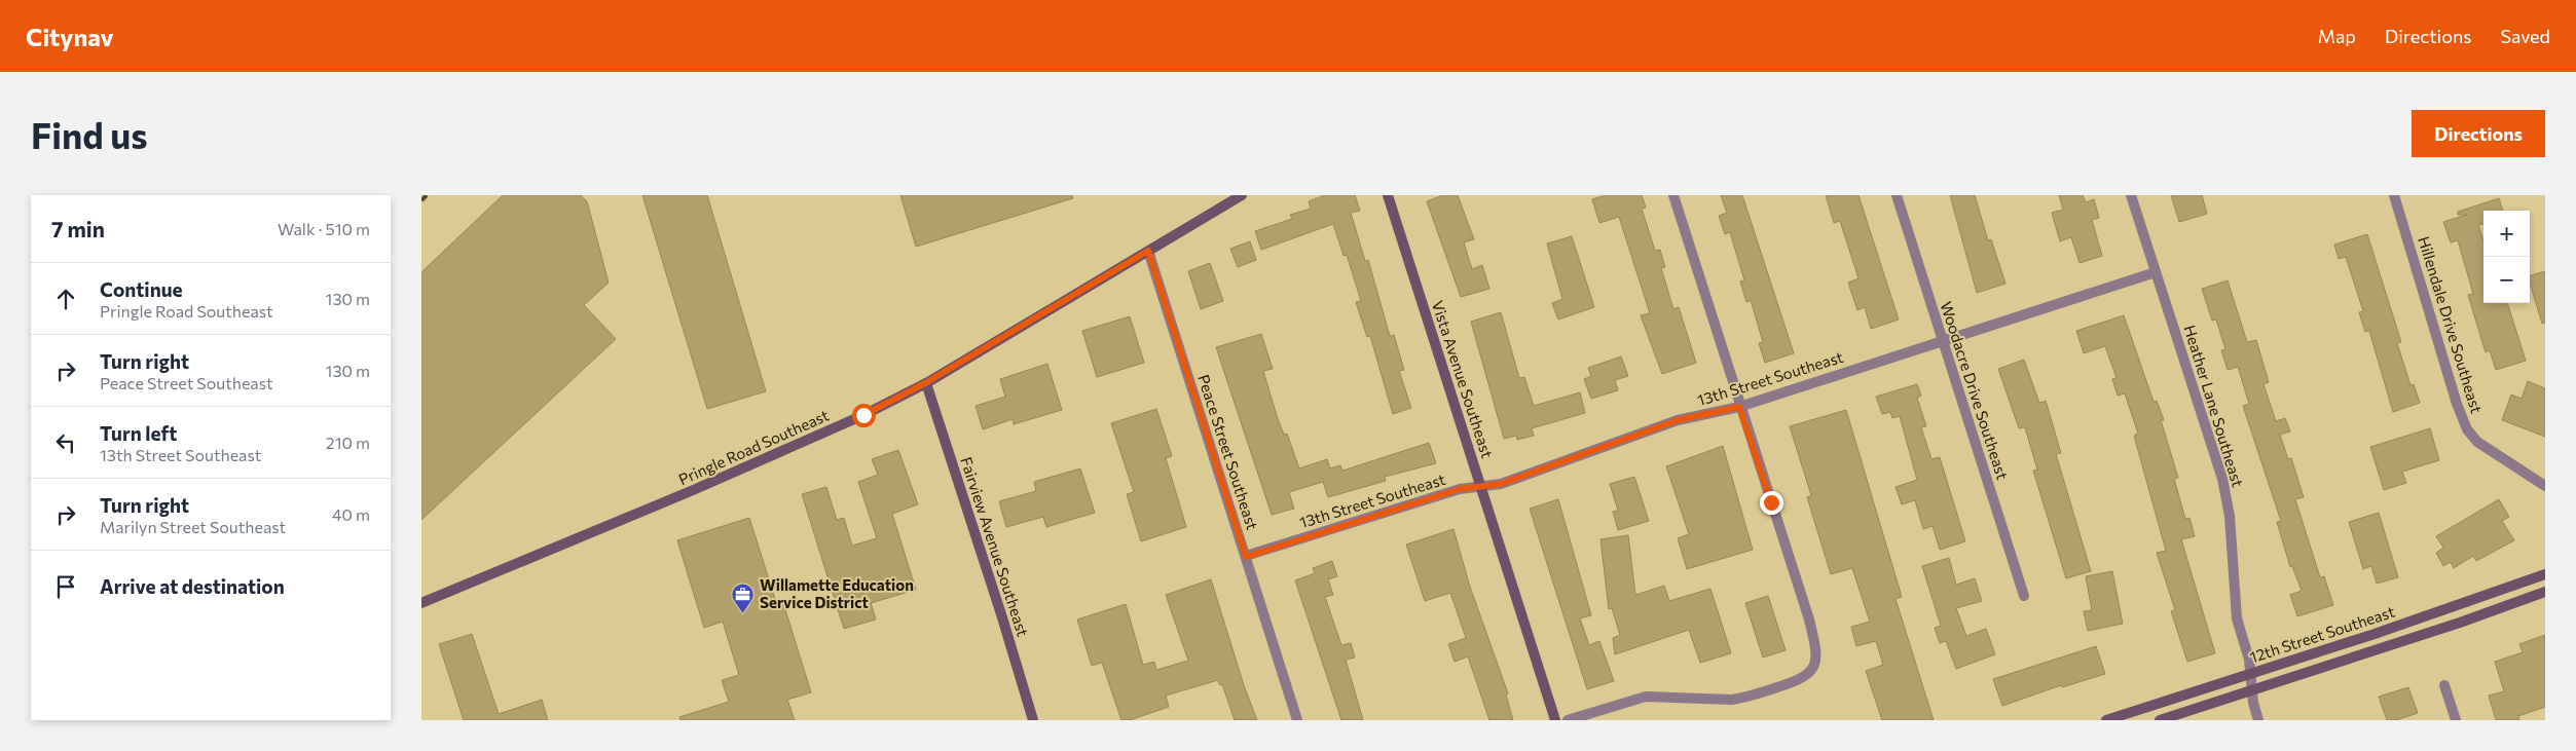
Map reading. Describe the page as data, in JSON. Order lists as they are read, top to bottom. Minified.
{"streets":{"street":["Hillendale Drive Southeast","13th Street Southeast","Vista Avenue Southeast","Woodacre Drive Southeast","Heather Lane Southeast","Pringle Road Southeast","Peace Street Southeast","Fairview Avenue Southeast","12th Street Southeast"]},"crossings":[["13th Street Southeast","Vista Avenue Southeast"],["13th Street Southeast","Woodacre Drive Southeast"],["13th Street Southeast","Heather Lane Southeast"],["13th Street Southeast","Peace Street Southeast"],["Heather Lane Southeast","12th Street Southeast"],["Pringle Road Southeast","Peace Street Southeast"],["Pringle Road Southeast","Fairview Avenue Southeast"]],"places":{"office":["Willamette Education Service District"]},"page":{"header":"Citynav","nav":["Map","Directions","Saved"],"buttons":"Directions","title":"Find us","heading":["7 min","Walk · 510 m"],"map_buttons":["+","−"],"list":[["Continue","Pringle Road Southeast","130 m"],["Turn right","Peace Street Southeast","130 m"],["Turn left","13th Street Southeast","210 m"],["Turn right","Marilyn Street Southeast","40 m"],"Arrive at destination"]}}
